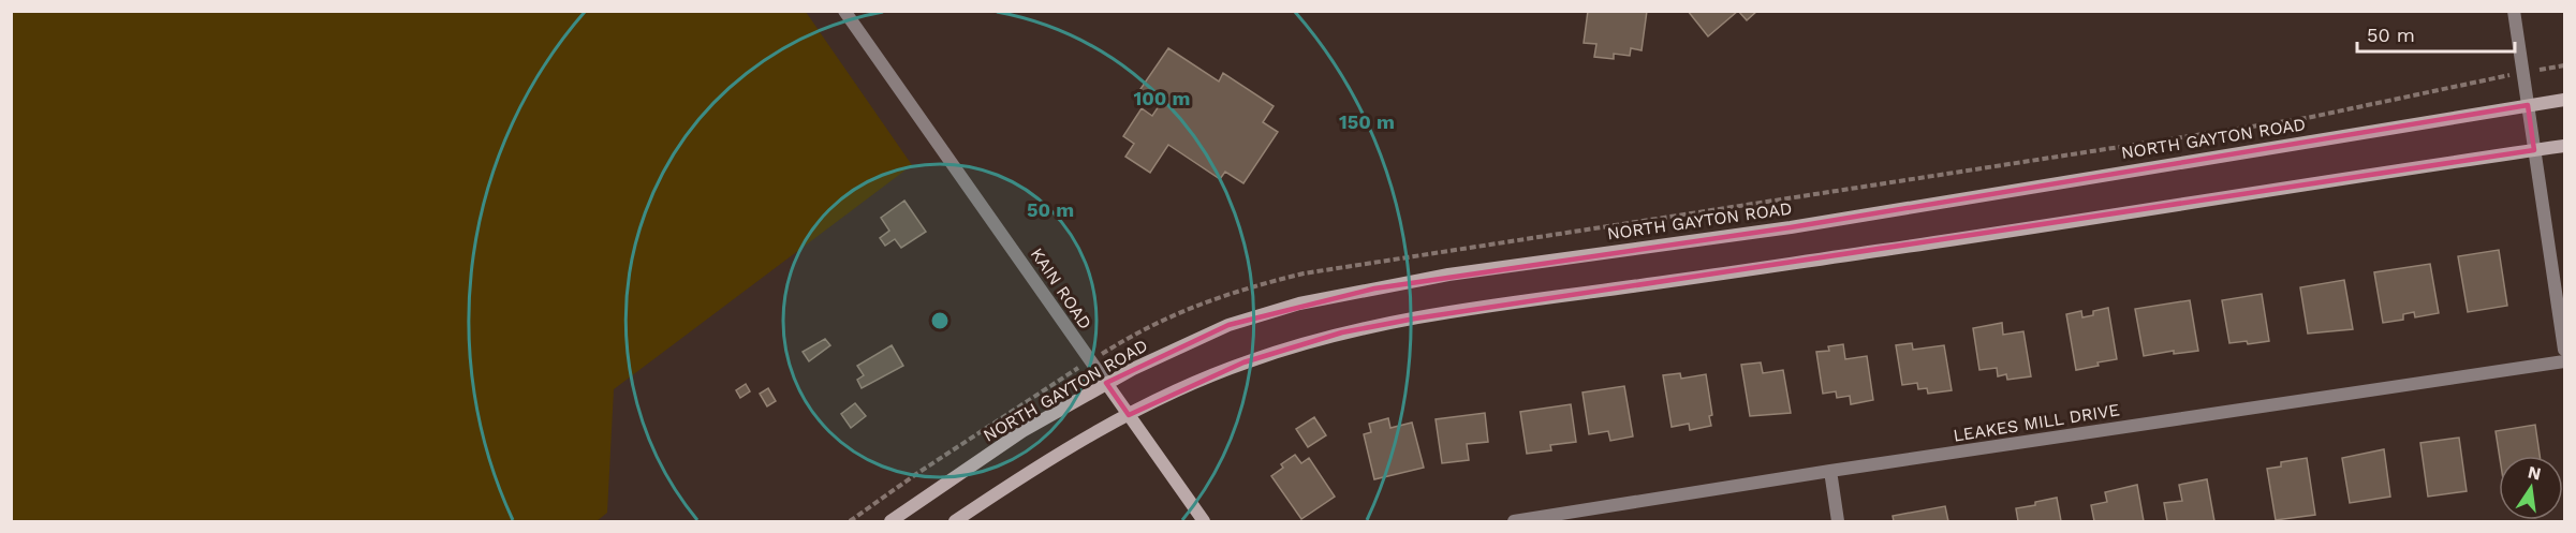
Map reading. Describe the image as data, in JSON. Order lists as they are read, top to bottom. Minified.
{"streets":{"main road":["NORTH GAYTON ROAD","KAIN ROAD"],"street":["LEAKES MILL DRIVE"]},"crossings":[["NORTH GAYTON ROAD","KAIN ROAD"]],"scale_bar":"50 m","north":"top","rings":["100 m","150 m","50 m"]}
